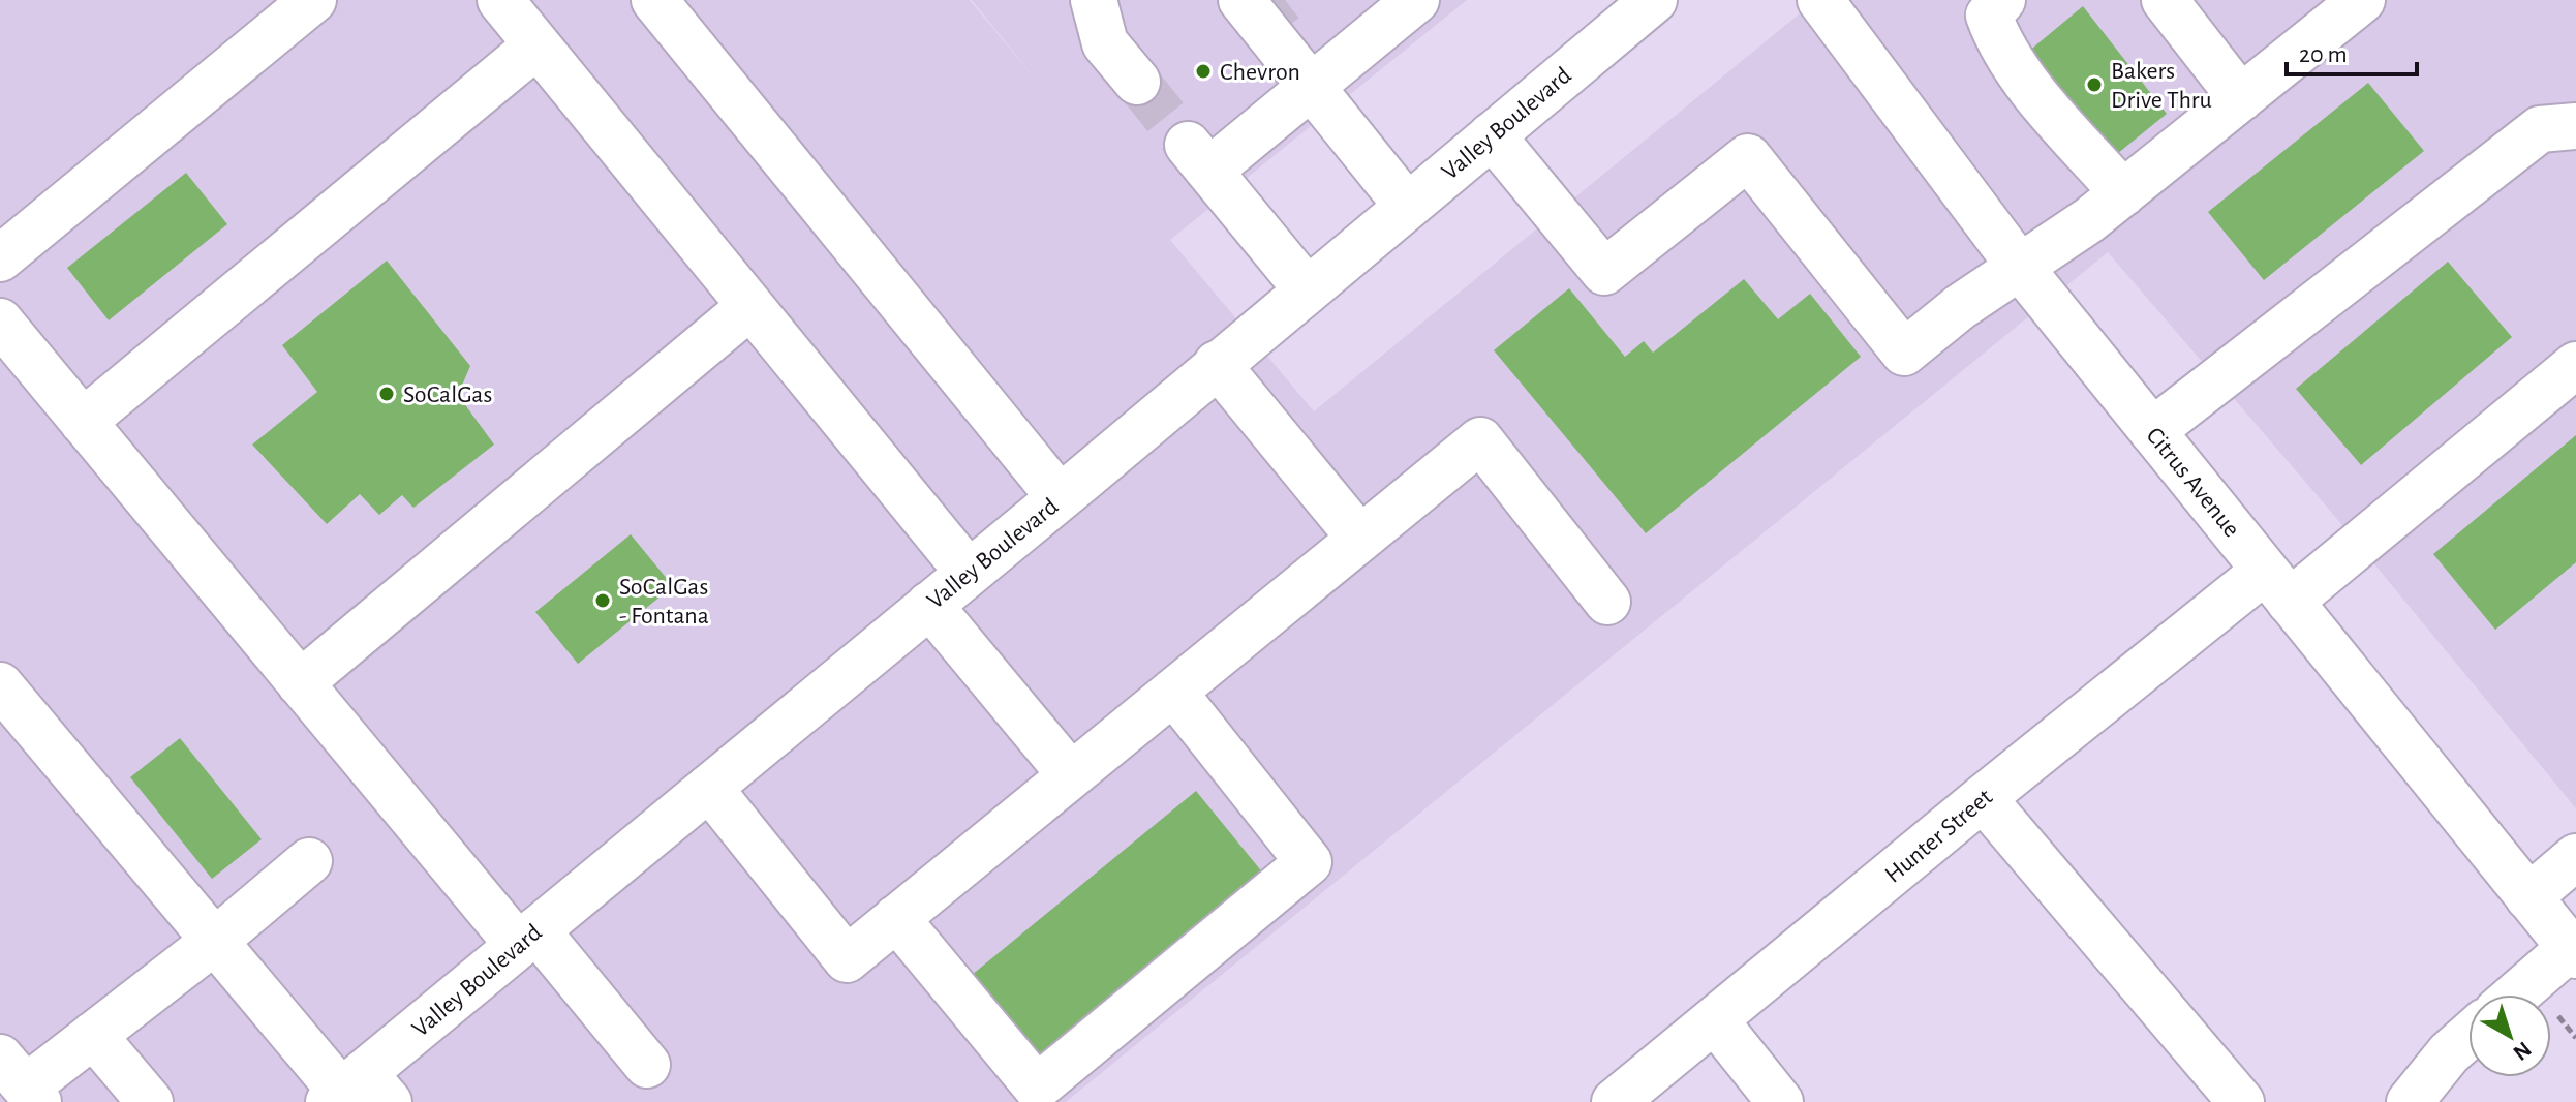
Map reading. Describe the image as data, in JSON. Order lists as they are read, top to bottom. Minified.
{"streets":{"main road":["Valley Boulevard","Citrus Avenue","Hunter Street"]},"crossings":[["Citrus Avenue","Hunter Street"]],"places":["Chevron","Bakers Drive Thru","SoCalGas","SoCalGas - Fontana"],"scale_bar":"20 m","north":"bottom right"}
